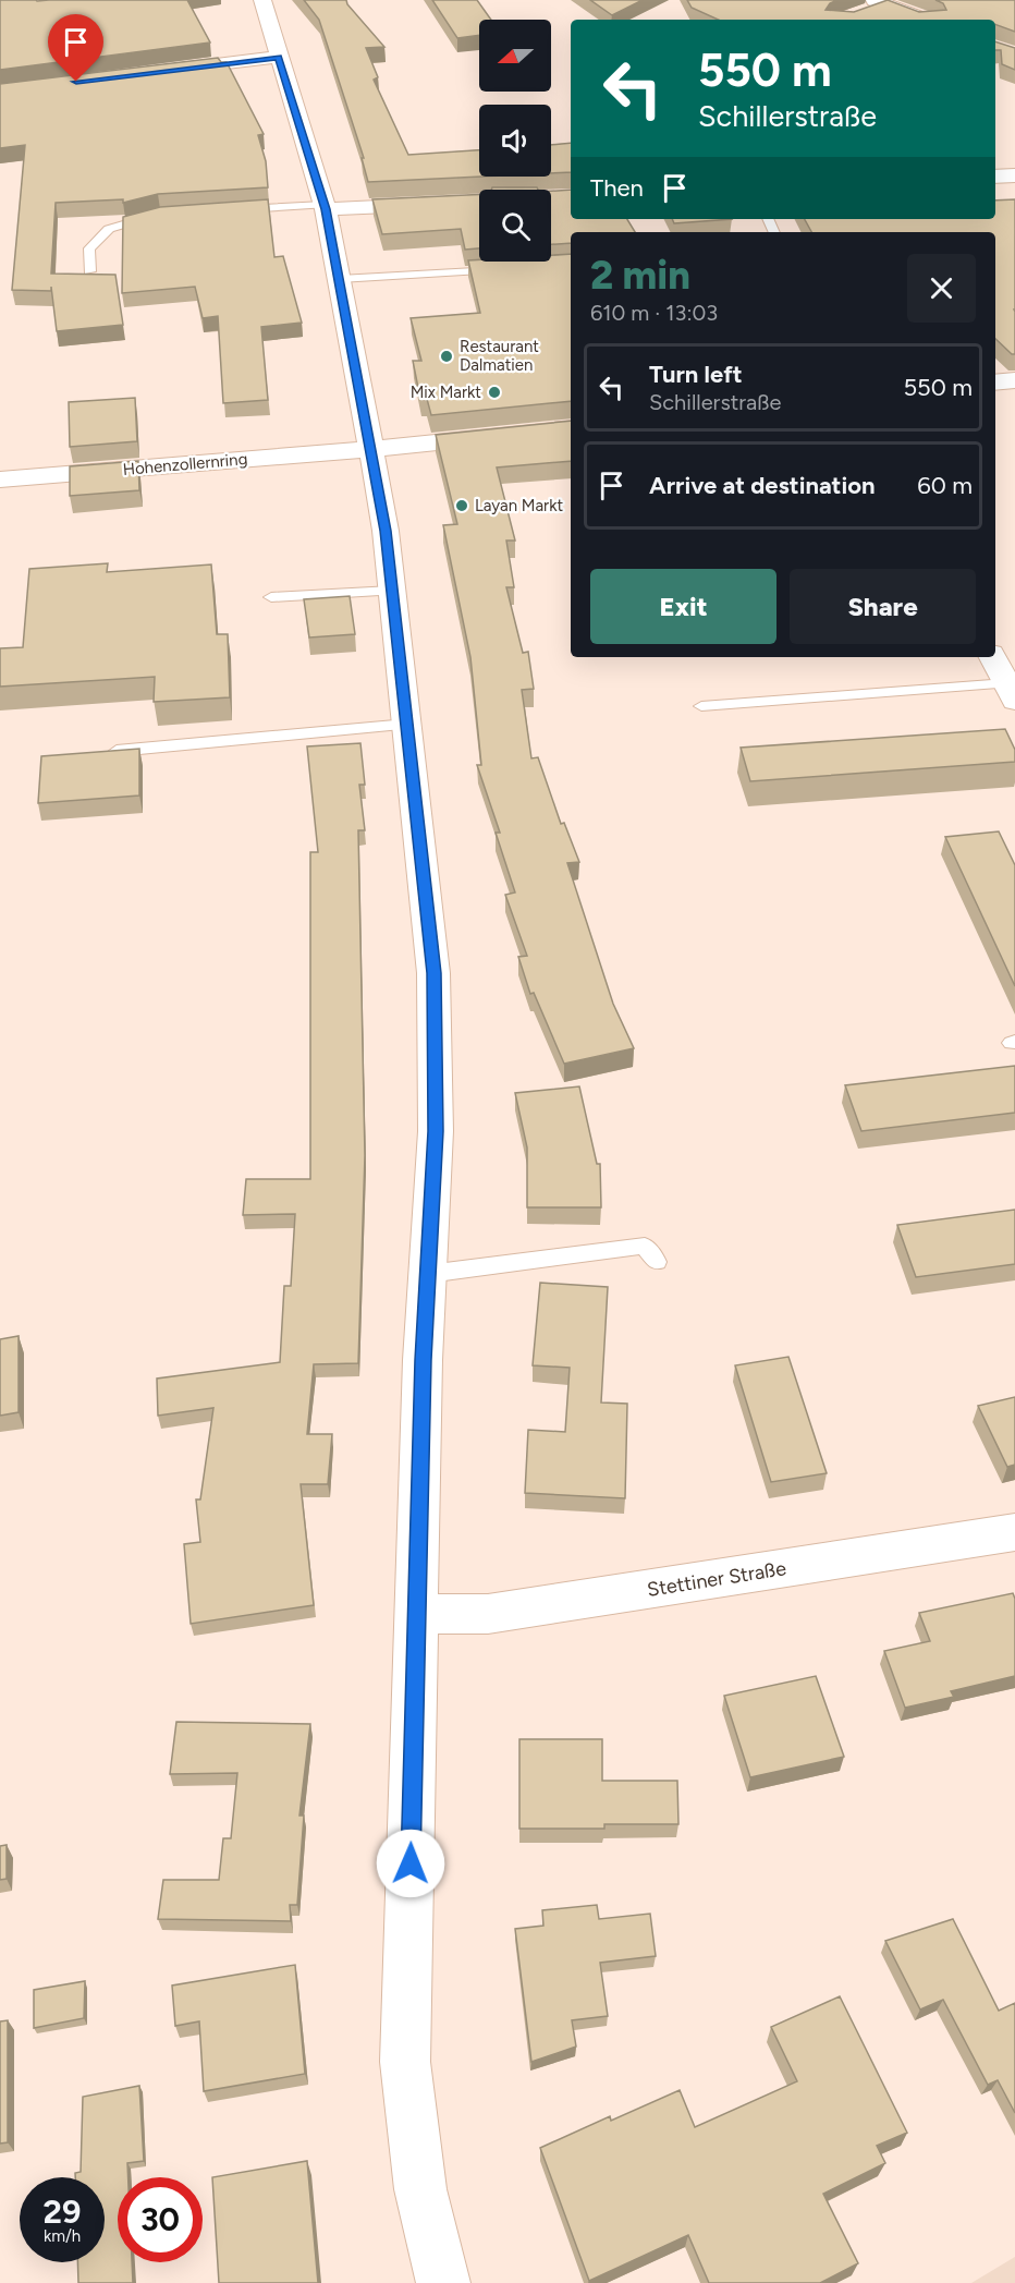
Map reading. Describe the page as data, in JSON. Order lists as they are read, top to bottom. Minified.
{"streets":{"street":["Hohenzollernring","Stettiner Straße"]},"places":["Restaurant Dalmatien","Mix Markt","Layan Markt"],"north":"left","page":{"turn":["550 m","Schillerstraße"],"then":"Then","heading":["2 min","610 m · 13:03"],"list":[{"name":"Turn left","note":"Schillerstraße","value":"550 m"},{"name":"Arrive at destination","value":"60 m"}],"buttons":["Exit","Share"],"speed":"29 km/h","limit":"30"}}
